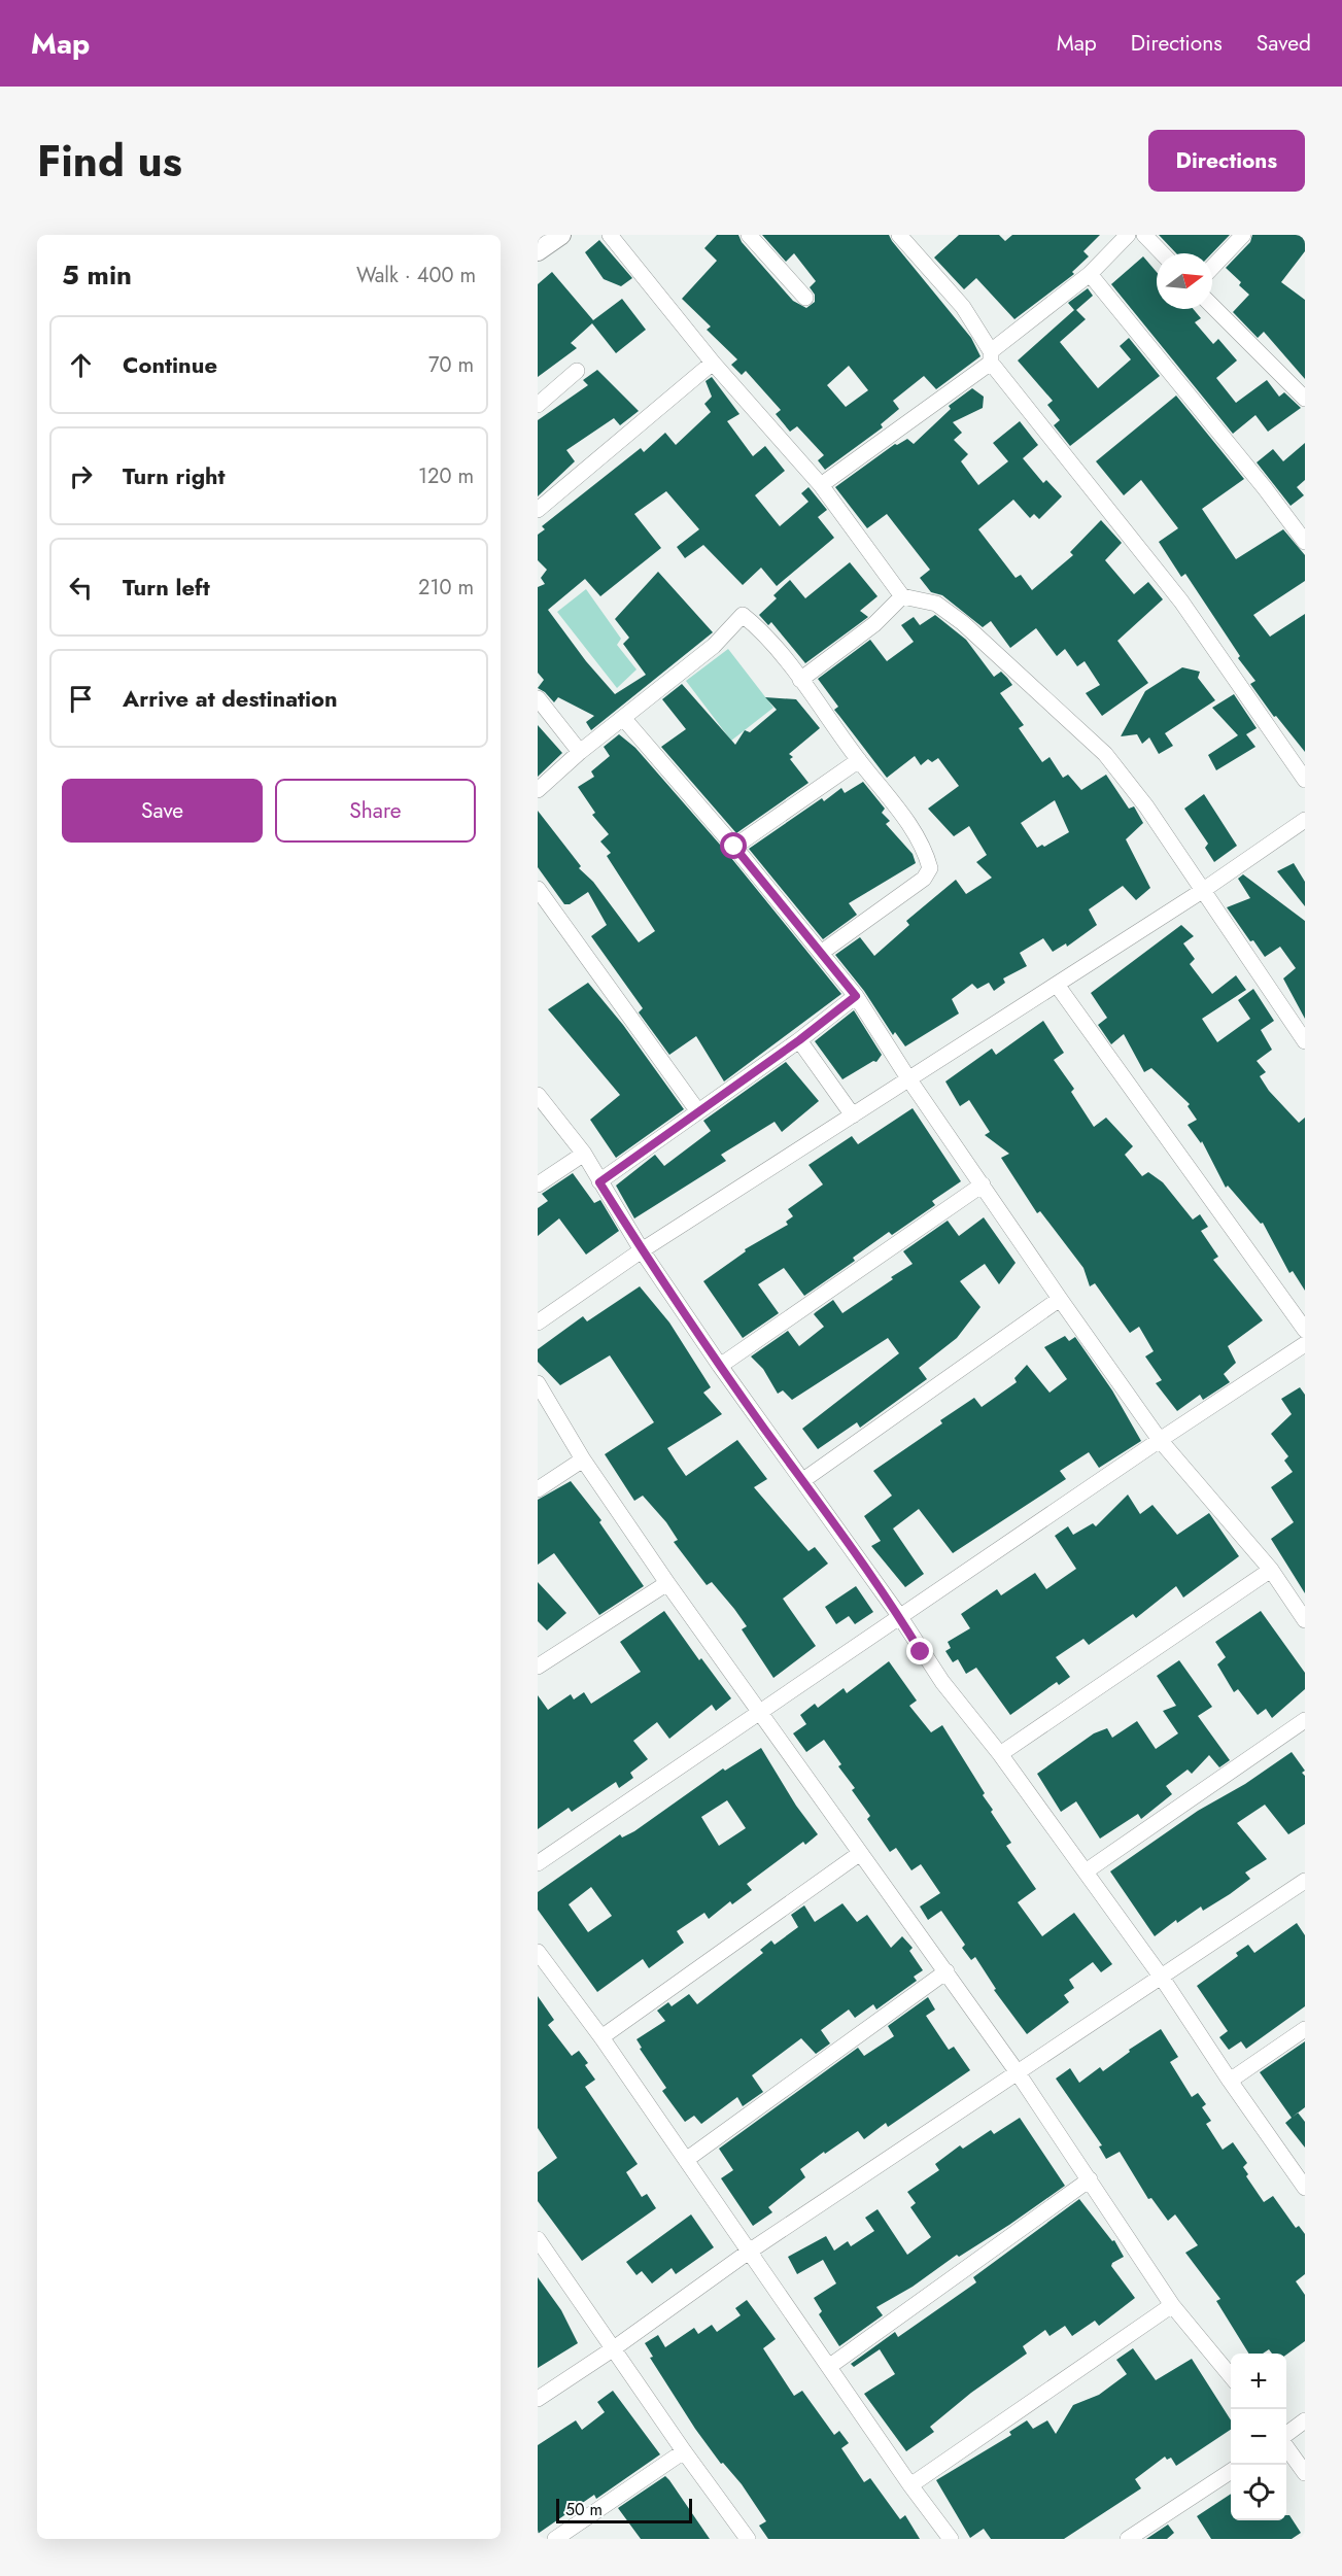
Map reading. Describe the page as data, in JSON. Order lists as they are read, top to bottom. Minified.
{"scale_bar":"50 m","north":"right","page":{"header":"Map","nav":["Map","Directions","Saved"],"title":"Find us","buttons":["Directions",["Save","Share"]],"heading":["5 min","Walk · 400 m"],"list":[["Continue","70 m"],["Turn right","120 m"],["Turn left","210 m"],"Arrive at destination"],"map_buttons":["+","−"],"scale":"50 m"}}
